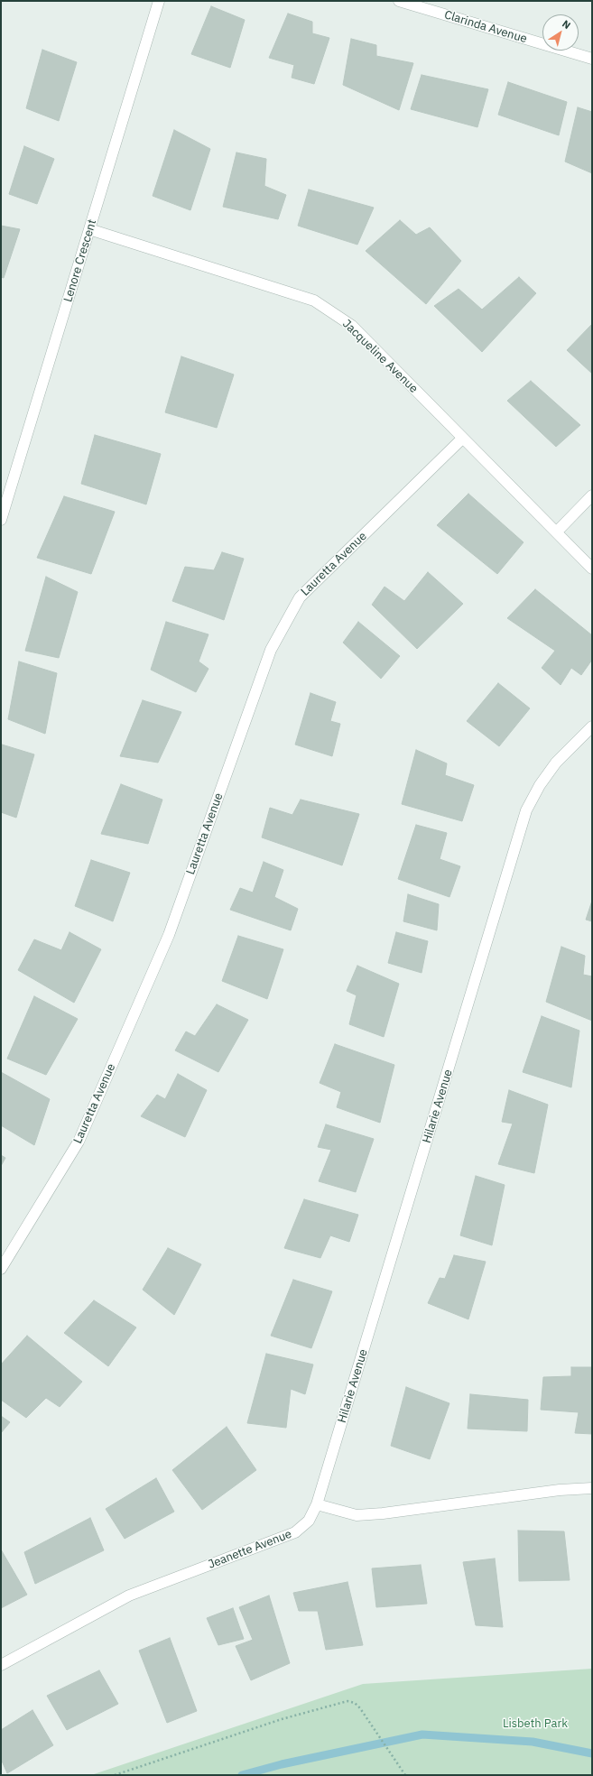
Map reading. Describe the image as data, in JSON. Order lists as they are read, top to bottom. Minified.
{"streets":{"street":["Clarinda Avenue","Lenore Crescent","Jacqueline Avenue","Lauretta Avenue","Hilarie Avenue","Jeanette Avenue"]},"crossings":[["Lenore Crescent","Jacqueline Avenue"],["Jacqueline Avenue","Lauretta Avenue"],["Hilarie Avenue","Jeanette Avenue"]],"parks":["Lisbeth Park"],"north":"top right"}
